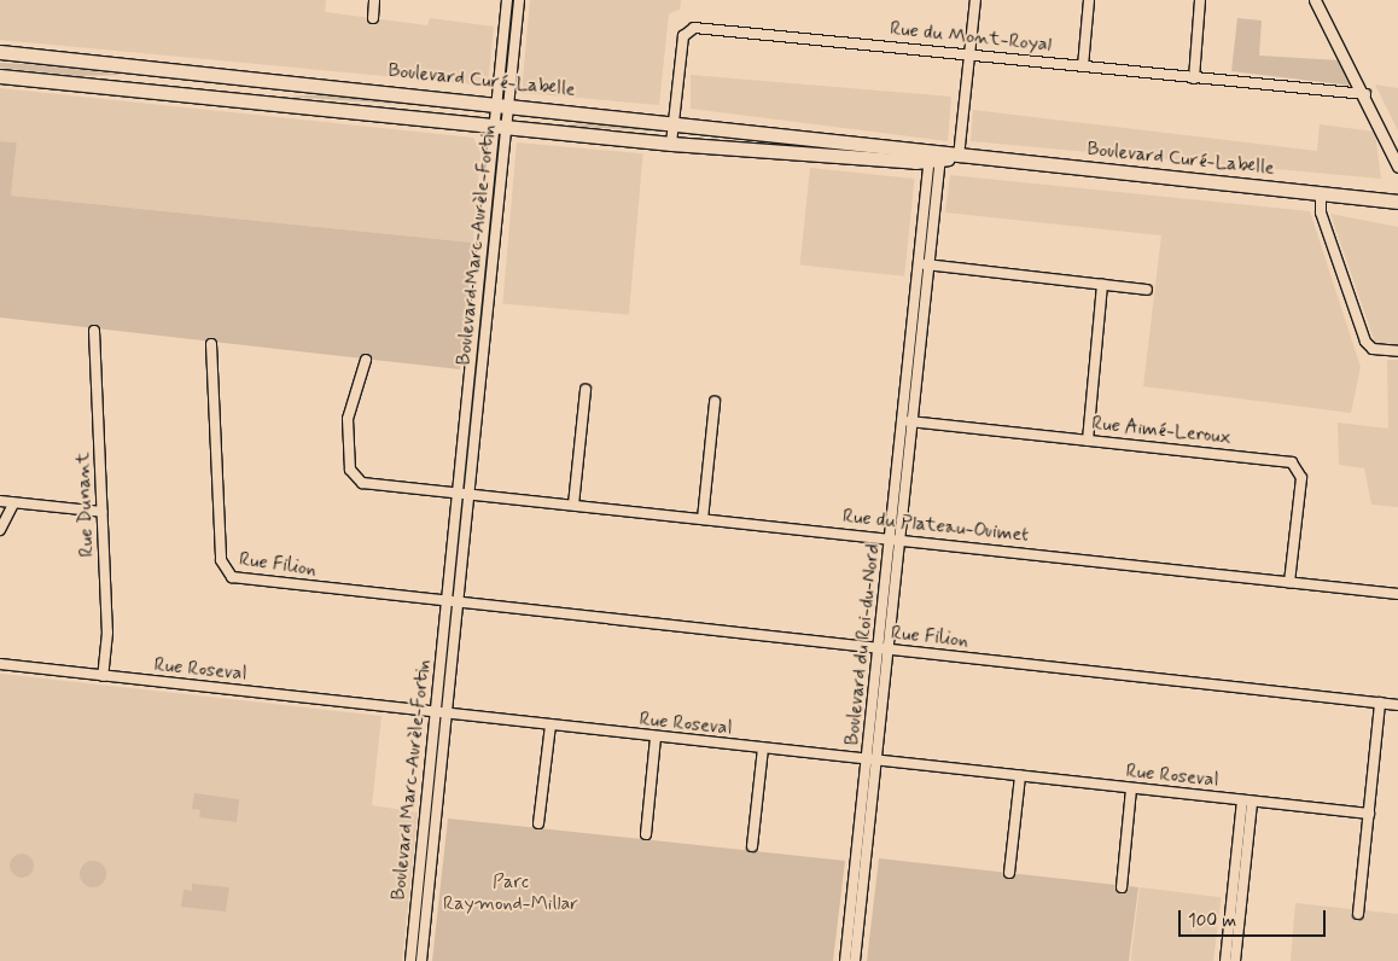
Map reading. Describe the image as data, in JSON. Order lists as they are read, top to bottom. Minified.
{"streets":{"main road":["Boulevard Curé-Labelle"],"street":["Rue du Mont-Royal","Boulevard Marc-Aurèle-Fortin","Rue Aimé-Leroux","Rue Dunant","Rue du Plateau-Ouimet","Rue Filion","Boulevard du Roi-du-Nord","Rue Roseval"]},"crossings":[["Rue du Mont-Royal","Boulevard Curé-Labelle"],["Boulevard Curé-Labelle","Boulevard Marc-Aurèle-Fortin"],["Boulevard Curé-Labelle","Boulevard du Roi-du-Nord"],["Boulevard Marc-Aurèle-Fortin","Rue du Plateau-Ouimet"],["Boulevard Marc-Aurèle-Fortin","Rue Filion"],["Boulevard Marc-Aurèle-Fortin","Rue Roseval"],["Rue Aimé-Leroux","Rue du Plateau-Ouimet"],["Rue Aimé-Leroux","Boulevard du Roi-du-Nord"],["Rue Dunant","Rue Roseval"],["Rue du Plateau-Ouimet","Boulevard du Roi-du-Nord"],["Rue Filion","Boulevard du Roi-du-Nord"],["Boulevard du Roi-du-Nord","Rue Roseval"]],"parks":["Parc Raymond-Millar"],"scale_bar":"100 m"}
